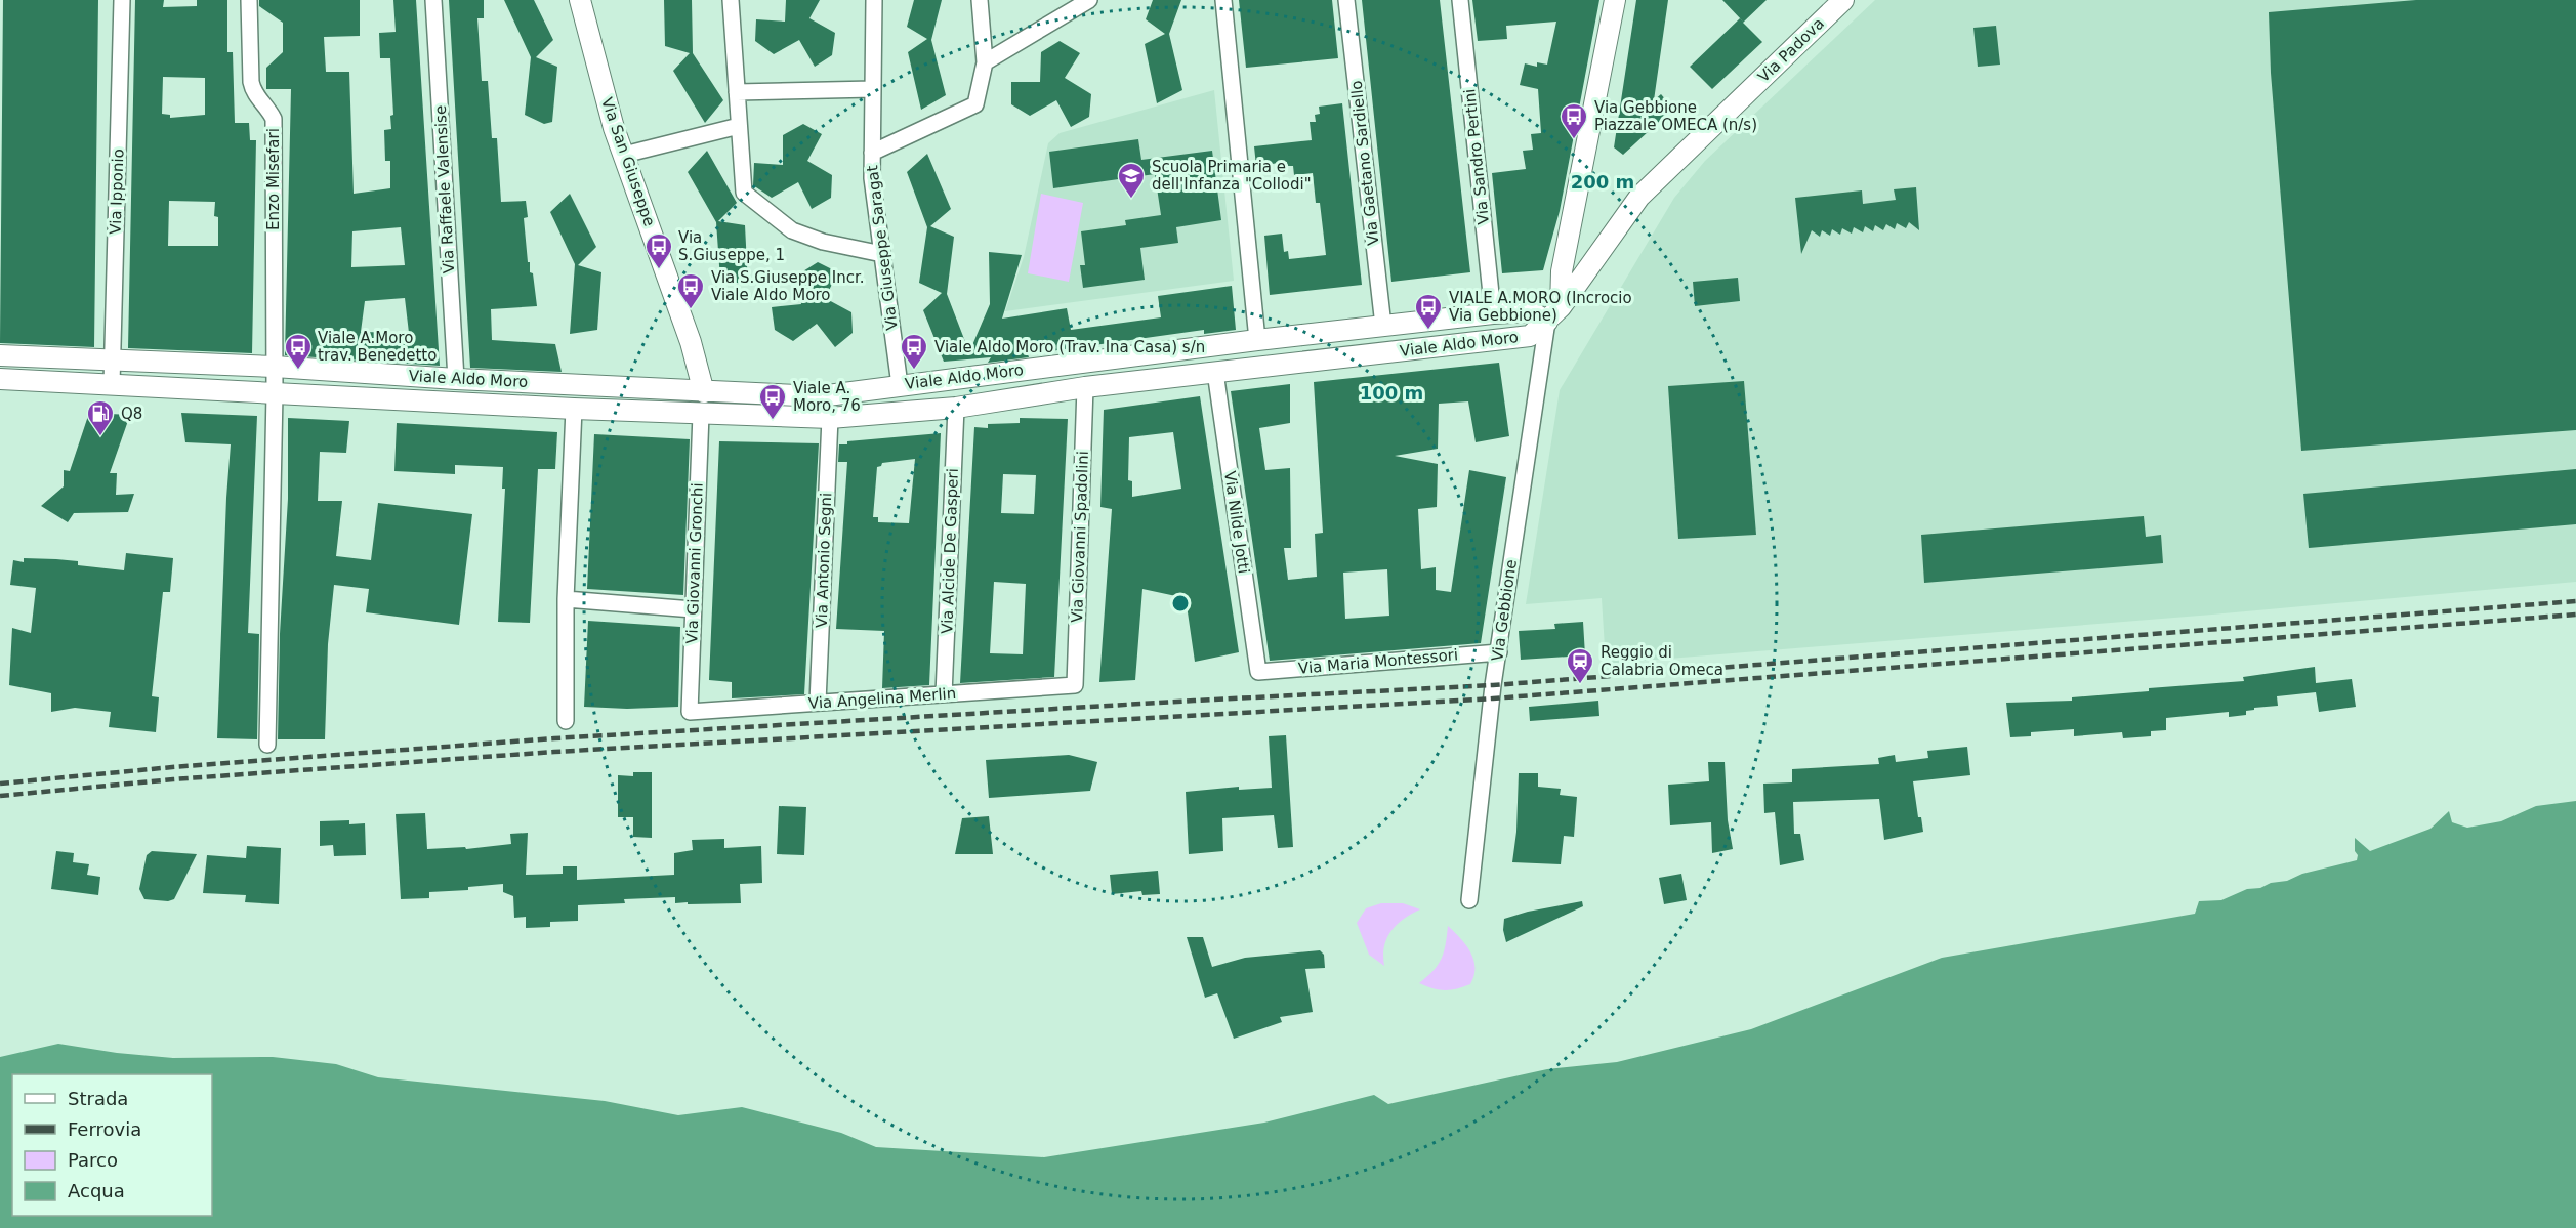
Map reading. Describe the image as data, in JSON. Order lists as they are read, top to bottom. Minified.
{"streets":{"street":["Via Padova","Via Sandro Pertini","Via San Giuseppe","Via Gaetano Sardiello","Enzo Misefari","Via Raffaele Valensise","Via Ipponio","Via Giuseppe Saragat","Viale Aldo Moro","Via Nilde Jotti","Via Giovanni Spadolini","Via Alcide De Gasperi","Via Antonio Segni","Via Giovanni Gronchi","Via Gebbione","Via Maria Montessori","Via Angelina Merlin"]},"crossings":[["Via Padova","Viale Aldo Moro"],["Via Padova","Via Gebbione"],["Via Sandro Pertini","Viale Aldo Moro"],["Via San Giuseppe","Viale Aldo Moro"],["Via Gaetano Sardiello","Viale Aldo Moro"],["Enzo Misefari","Viale Aldo Moro"],["Via Raffaele Valensise","Viale Aldo Moro"],["Via Ipponio","Viale Aldo Moro"],["Via Giuseppe Saragat","Viale Aldo Moro"],["Viale Aldo Moro","Via Nilde Jotti"],["Viale Aldo Moro","Via Giovanni Spadolini"],["Viale Aldo Moro","Via Alcide De Gasperi"],["Viale Aldo Moro","Via Antonio Segni"],["Viale Aldo Moro","Via Giovanni Gronchi"],["Viale Aldo Moro","Via Gebbione"],["Via Nilde Jotti","Via Maria Montessori"],["Via Giovanni Spadolini","Via Angelina Merlin"],["Via Alcide De Gasperi","Via Angelina Merlin"],["Via Antonio Segni","Via Angelina Merlin"],["Via Giovanni Gronchi","Via Angelina Merlin"],["Via Gebbione","Via Maria Montessori"]],"places":{"bus stop":["Via Gebbione Piazzale OMECA (n/s)","Via S.Giuseppe, 1","Via S.Giuseppe Incr. Viale Aldo Moro","VIALE A.MORO (Incrocio Via Gebbione)","Viale A.Moro trav. Benedetto","Viale Aldo Moro (Trav. Ina Casa) s/n","Viale A. Moro, 76"],"school or university":["Scuola Primaria e dell'Infanza \"Collodi\""],"fuel station":["Q8"],"station":["Reggio di Calabria Omeca"]},"legend":["Strada","Ferrovia","Parco","Acqua"],"rings":["200 m","100 m"]}
